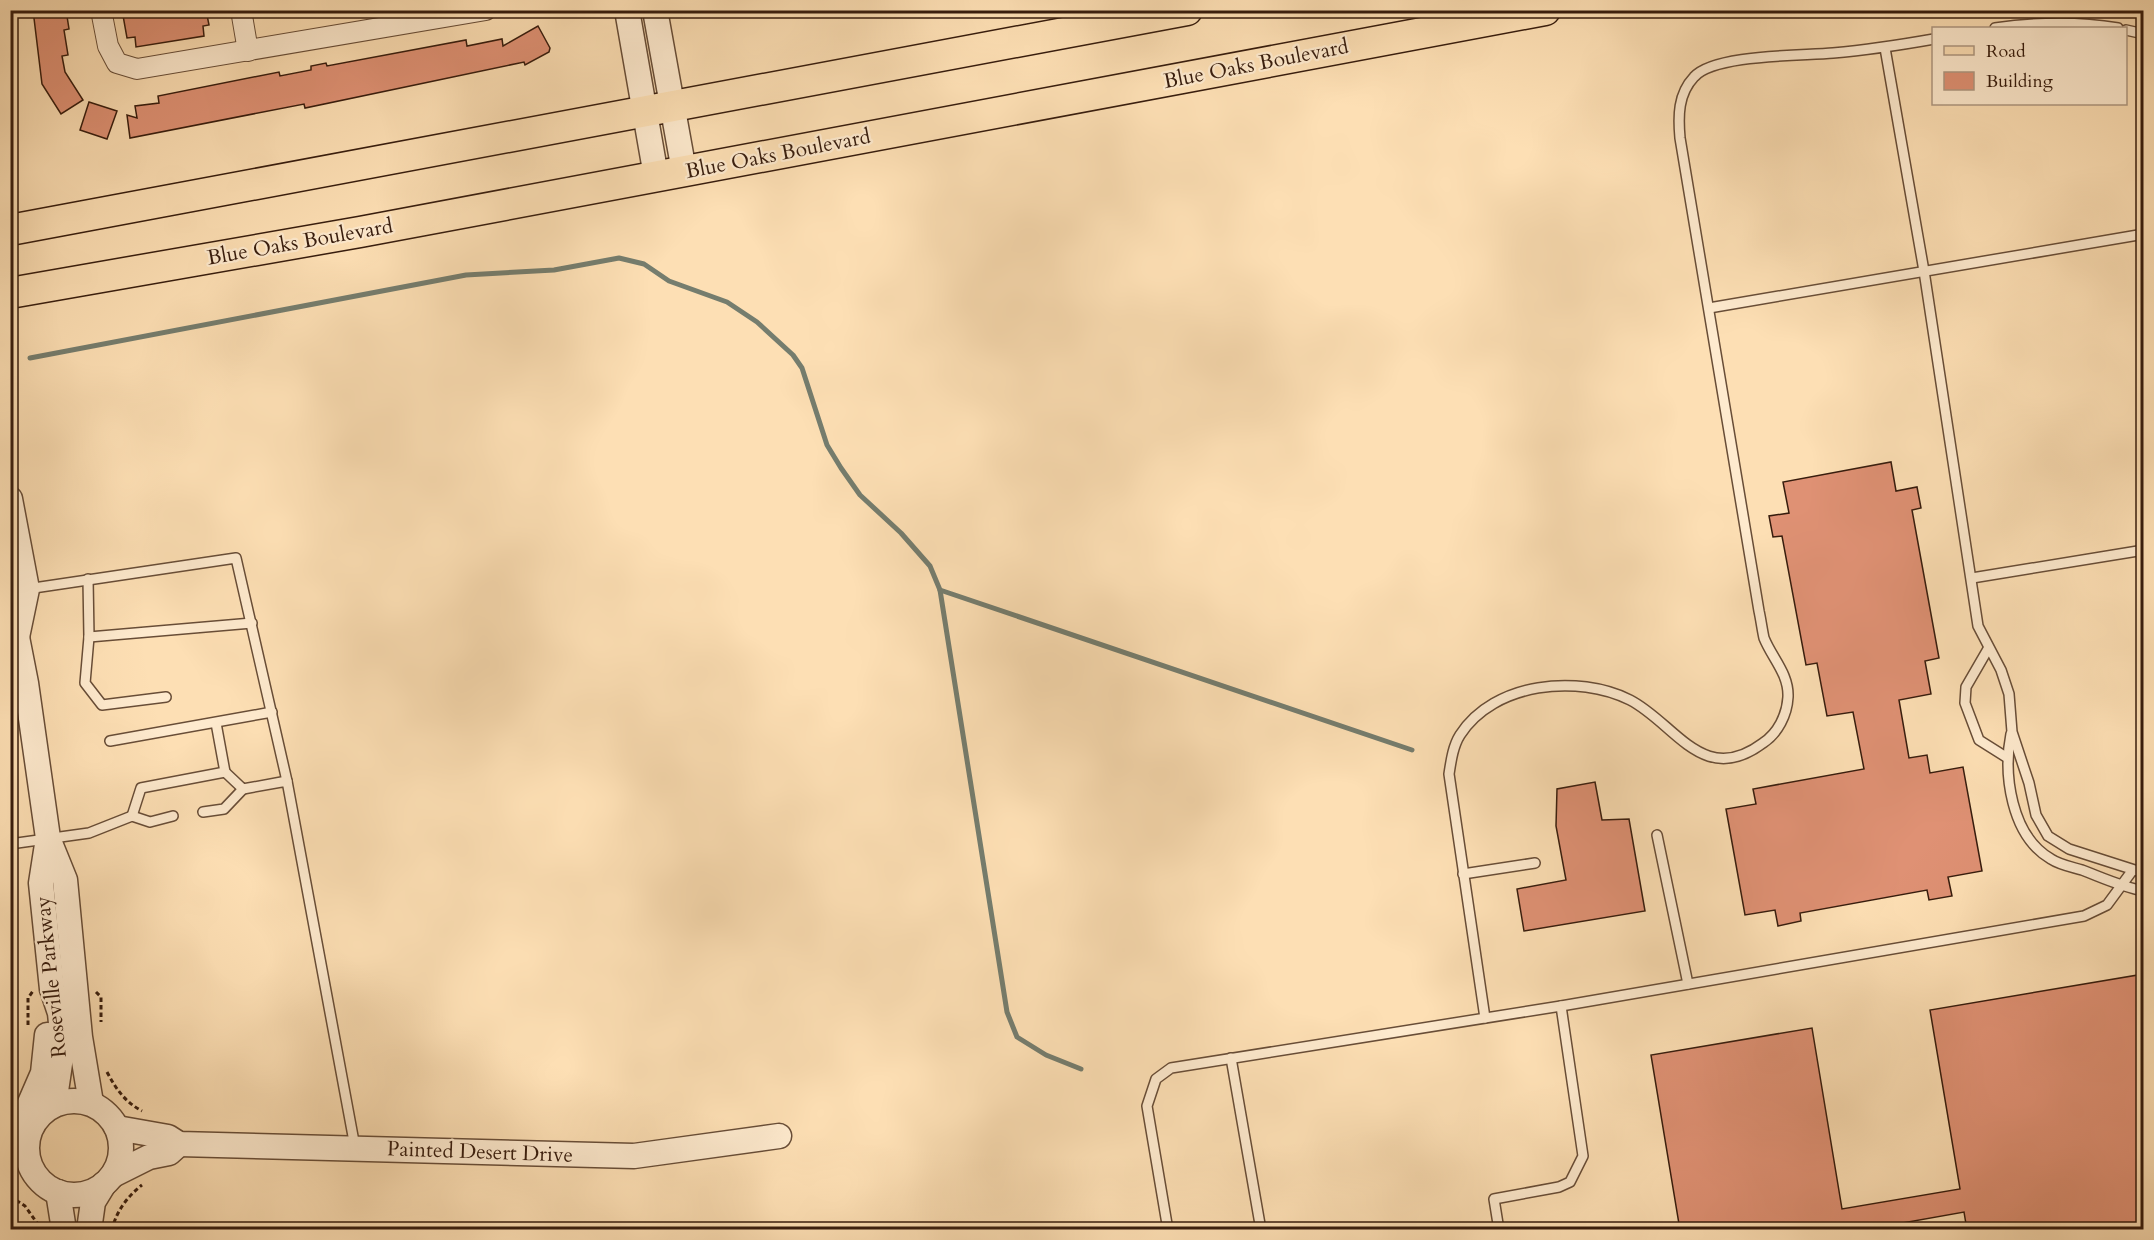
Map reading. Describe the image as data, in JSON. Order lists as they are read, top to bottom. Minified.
{"streets":{"main road":["Blue Oaks Boulevard"],"street":["Roseville Parkway","Painted Desert Drive"]},"crossings":[["Roseville Parkway","Painted Desert Drive"]],"legend":["Road","Building"]}
